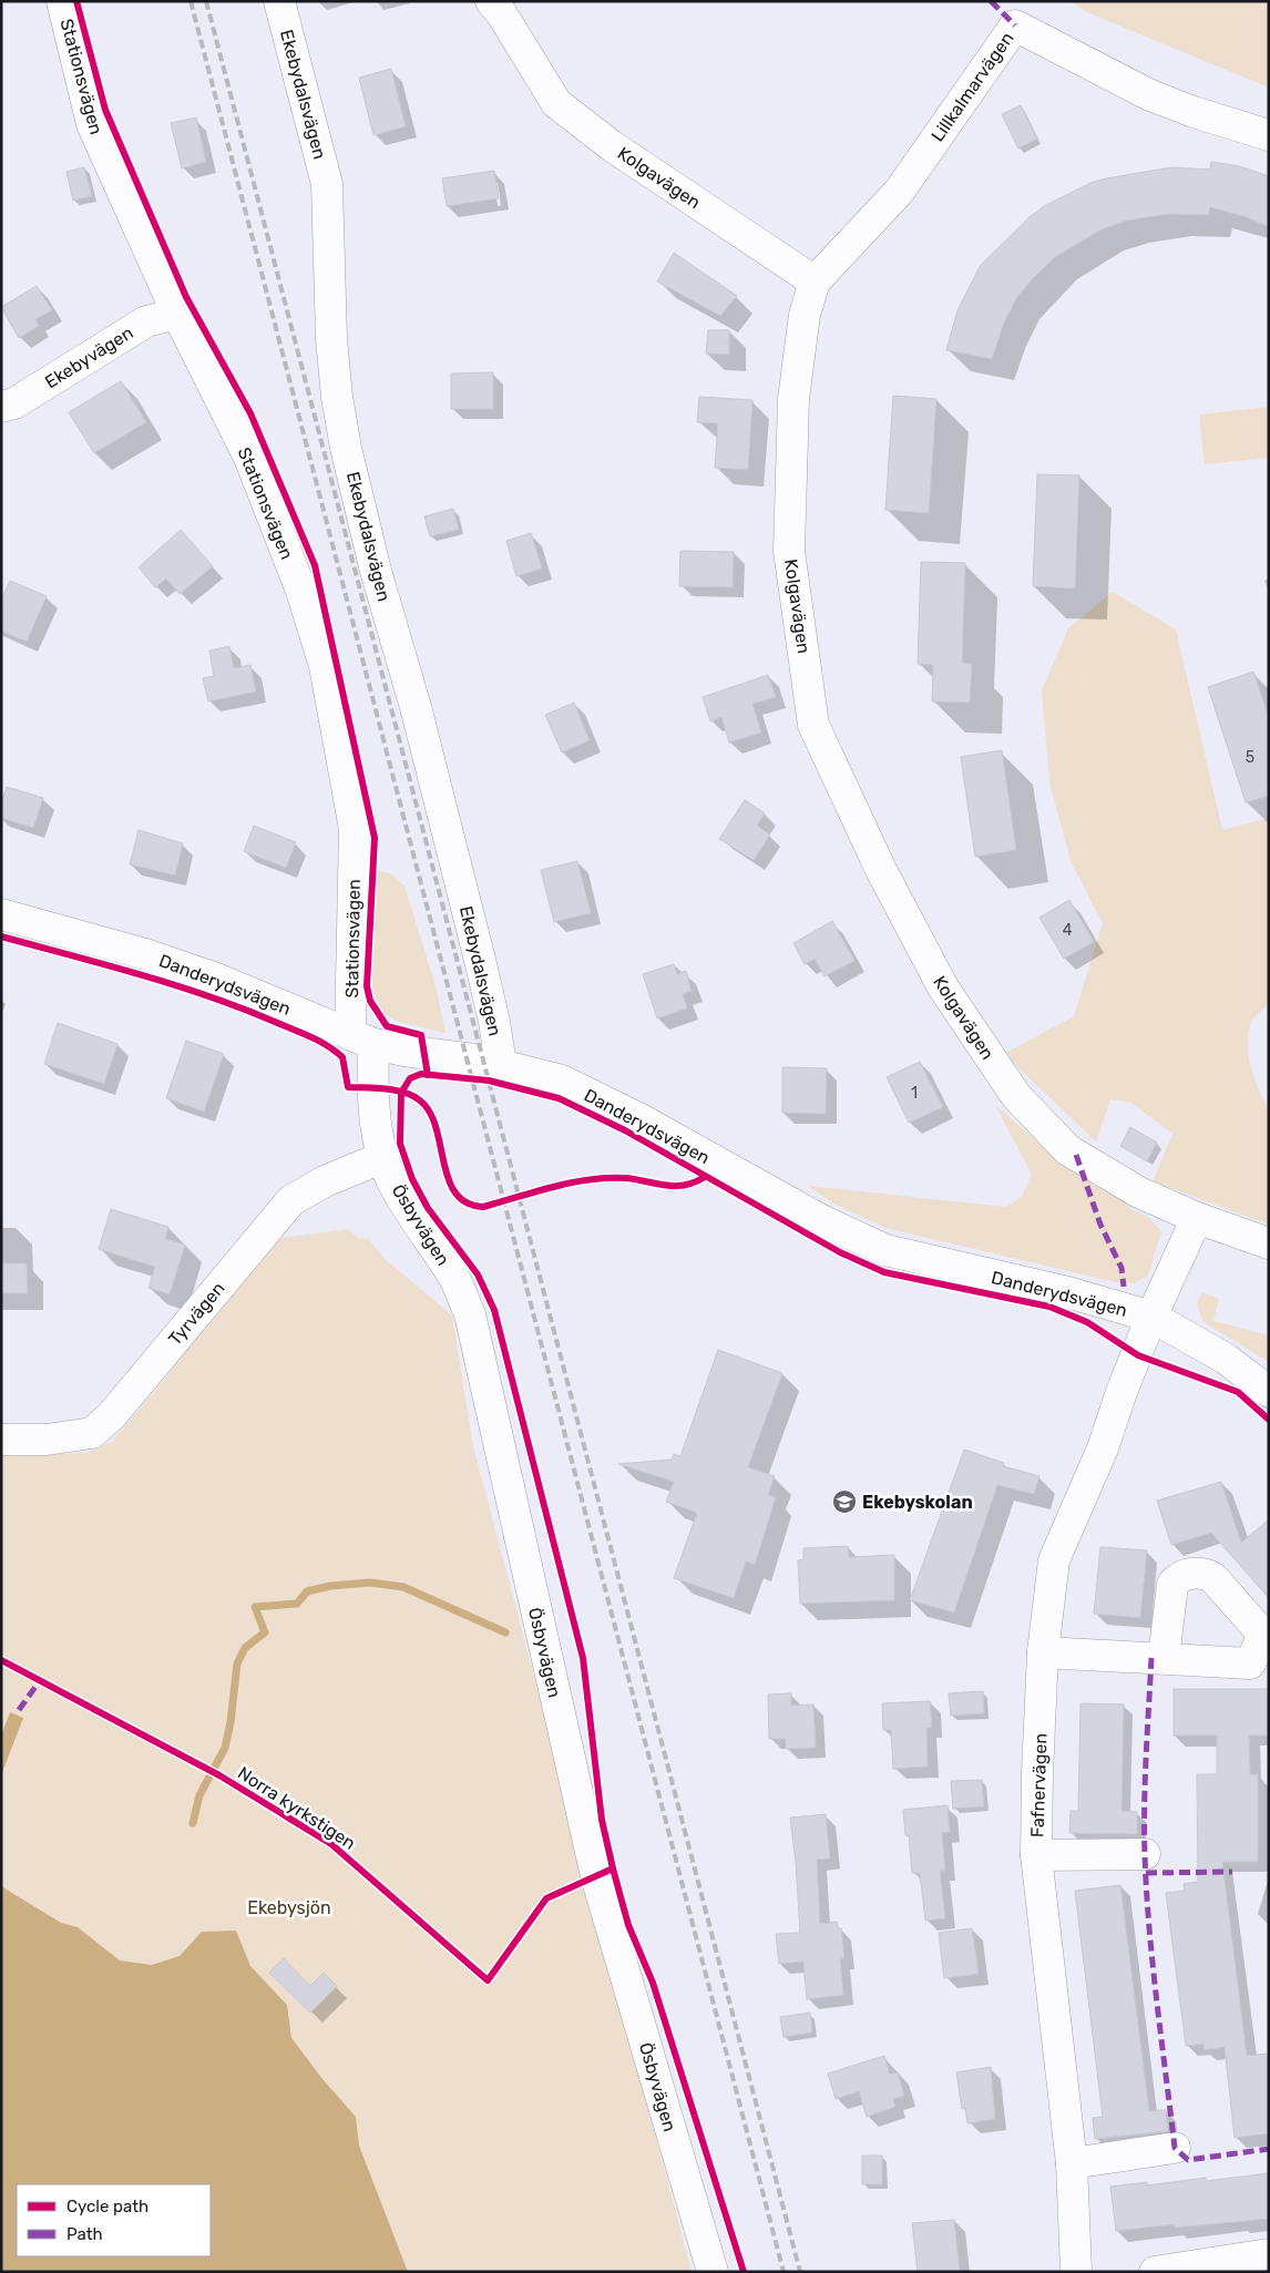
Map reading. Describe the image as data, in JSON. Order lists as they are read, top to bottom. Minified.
{"streets":{"street":["Stationsvägen","Lillkalmarvägen","Ekebydalsvägen","Kolgavägen","Ekebyvägen","Danderydsvägen","Ösbyvägen","Tyrvägen","Fafnervägen"],"cycle path":["Norra kyrkstigen"]},"crossings":[["Stationsvägen","Ekebyvägen"],["Stationsvägen","Danderydsvägen"],["Stationsvägen","Ösbyvägen"],["Lillkalmarvägen","Kolgavägen"],["Ekebydalsvägen","Danderydsvägen"],["Danderydsvägen","Ösbyvägen"],["Danderydsvägen","Fafnervägen"],["Ösbyvägen","Tyrvägen"]],"parks":["Ekebysjön"],"places":{"school or university":["Ekebyskolan"]},"house_numbers":["5","4","1"],"legend":["Cycle path","Path"]}
